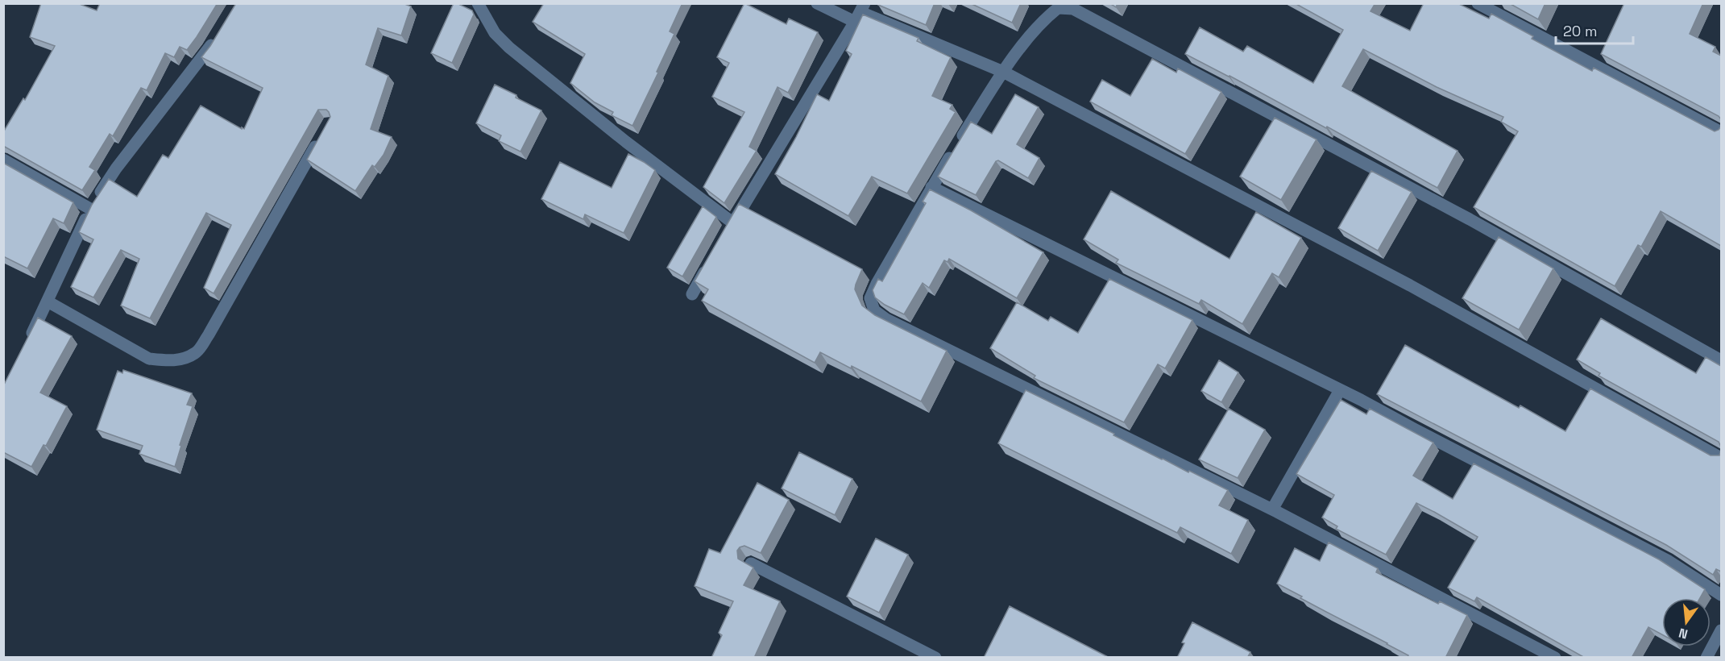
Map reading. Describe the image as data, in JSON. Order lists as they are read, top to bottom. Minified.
{"scale_bar":"20 m","north":"bottom"}
